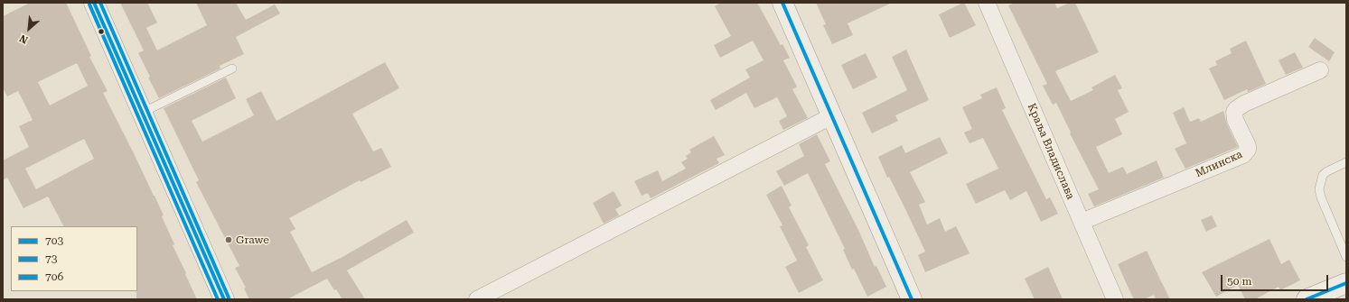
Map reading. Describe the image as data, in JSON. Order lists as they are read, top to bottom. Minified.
{"streets":{"street":["Краља Владислава","Млинска"]},"crossings":[["Краља Владислава","Млинска"]],"places":["Grawe"],"lines":["transit line 703","transit line 706","transit line 73"],"legend":["703","73","706"],"scale_bar":"50 m","north":"bottom left"}
